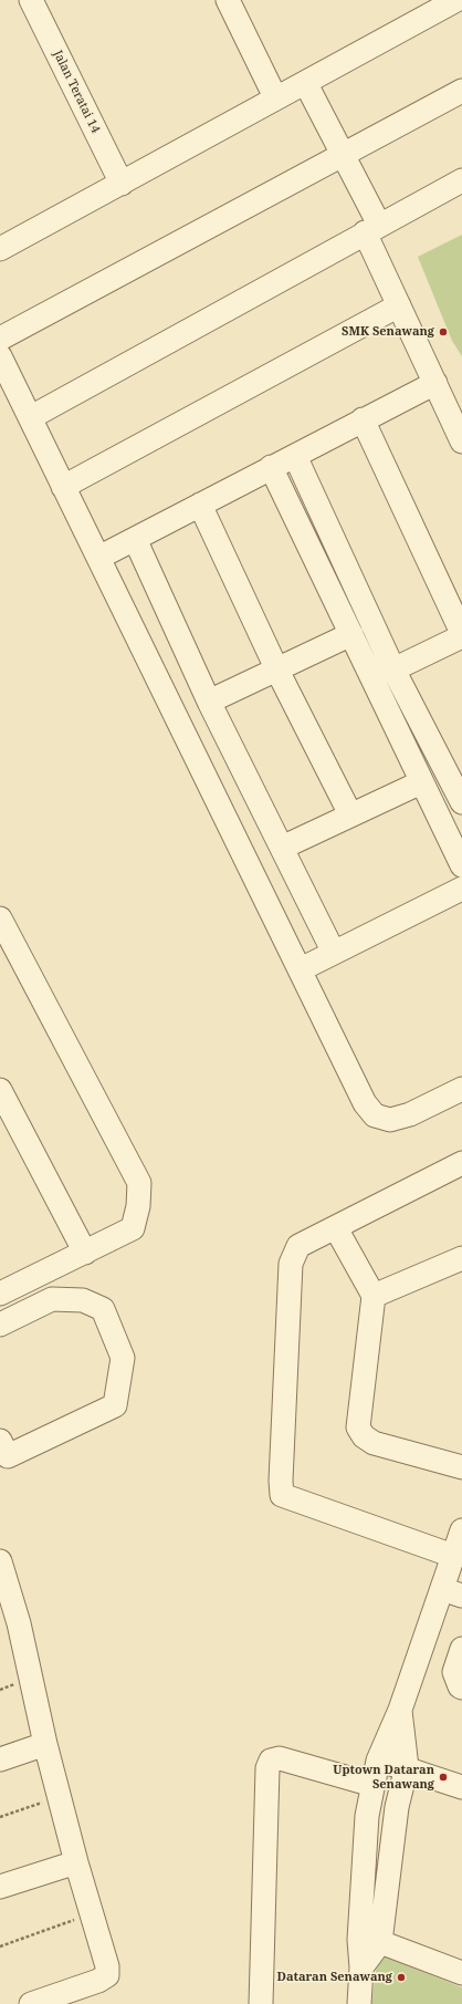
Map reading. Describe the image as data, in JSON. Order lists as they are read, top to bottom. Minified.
{"streets":{"street":["Jalan Teratai 14"]},"places":["SMK Senawang","Uptown Dataran Senawang","Dataran Senawang"]}
